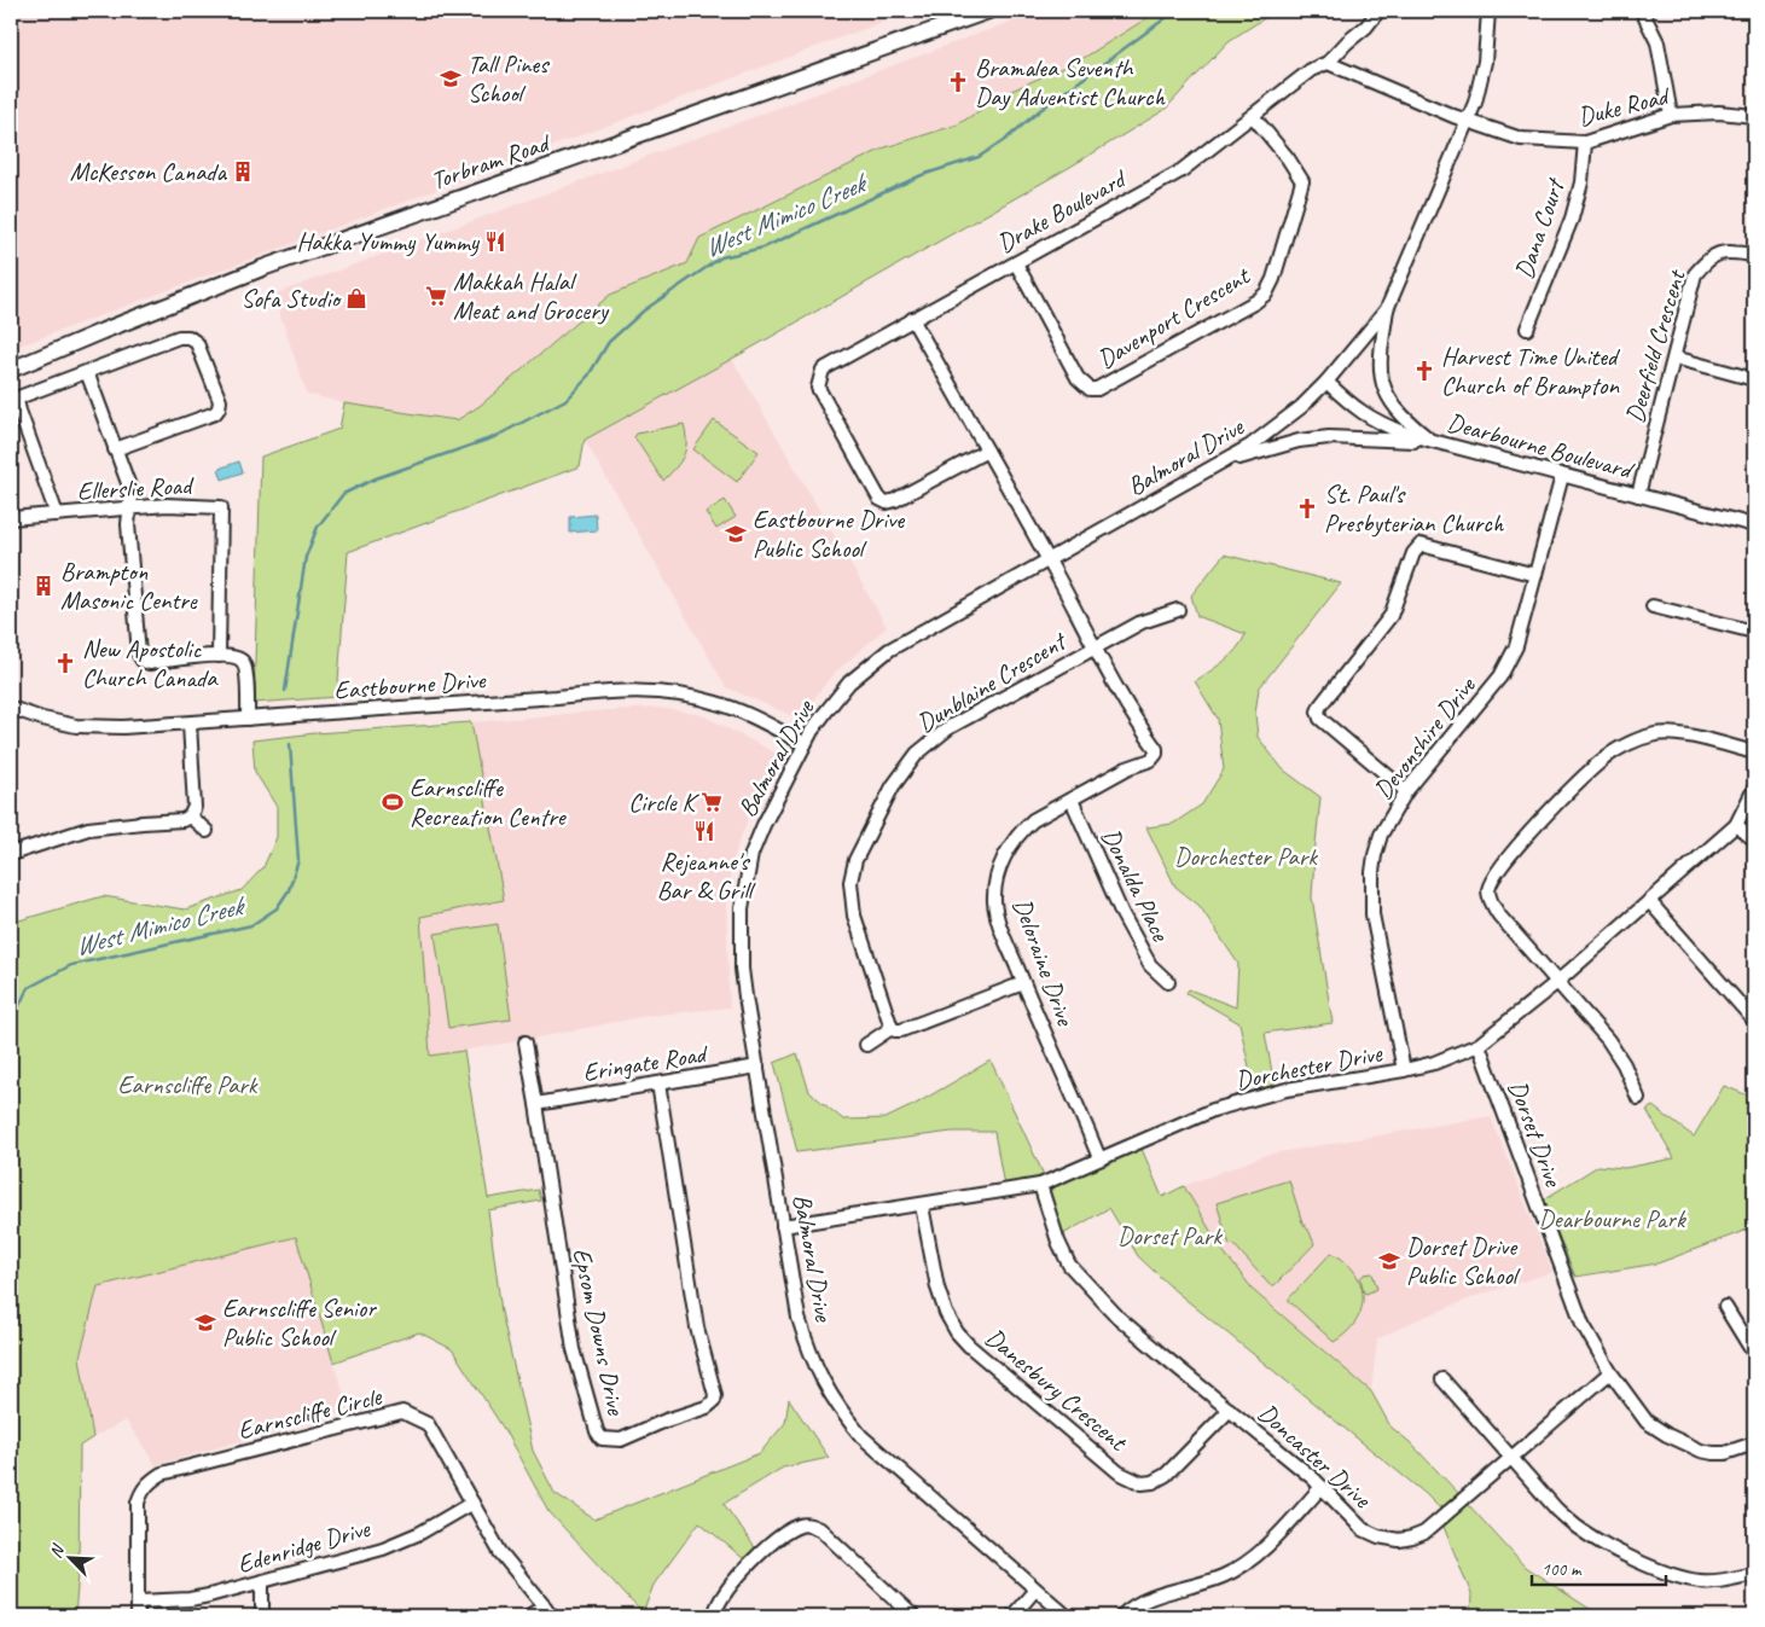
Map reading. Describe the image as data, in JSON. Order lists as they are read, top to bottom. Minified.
{"streets":{"main road":["Torbram Road"],"street":["Duke Road","Drake Boulevard","Dana Court","Davenport Crescent","Deerfield Crescent","Dearbourne Boulevard","Balmoral Drive","Ellerslie Road","Dunblaine Crescent","Eastbourne Drive","Devonshire Drive","Donalda Place","Deloraine Drive","Eringate Road","Dorchester Drive","Dorset Drive","Epsom Downs Drive","Danesbury Crescent","Earnscliffe Circle","Doncaster Drive","Edenridge Drive"]},"crossings":[["Duke Road","Dana Court"],["Duke Road","Balmoral Drive"],["Drake Boulevard","Davenport Crescent"],["Deerfield Crescent","Dearbourne Boulevard"],["Dearbourne Boulevard","Balmoral Drive"],["Dearbourne Boulevard","Devonshire Drive"],["Balmoral Drive","Eastbourne Drive"],["Balmoral Drive","Deloraine Drive"],["Balmoral Drive","Eringate Road"],["Balmoral Drive","Dorchester Drive"],["Dunblaine Crescent","Deloraine Drive"],["Devonshire Drive","Dorchester Drive"],["Donalda Place","Deloraine Drive"],["Deloraine Drive","Dorchester Drive"],["Eringate Road","Epsom Downs Drive"],["Dorchester Drive","Dorset Drive"],["Dorchester Drive","Danesbury Crescent"],["Dorchester Drive","Doncaster Drive"],["Dorset Drive","Doncaster Drive"],["Danesbury Crescent","Doncaster Drive"],["Earnscliffe Circle","Edenridge Drive"]],"water":["West Mimico Creek"],"parks":["Dorchester Park","Earnscliffe Park","Dearbourne Park","Dorset Park"],"places":{"school or university":["Tall Pines School","Eastbourne Drive Public School","Dorset Drive Public School","Earnscliffe Senior Public School"],"church":["Bramalea Seventh Day Adventist Church","Harvest Time United Church of Brampton","St. Paul's Presbyterian Church","New Apostolic Church Canada"],"building":["McKesson Canada","Brampton Masonic Centre"],"restaurant":["Hakka Yummy Yummy","Rejeanne's Bar & Grill"],"supermarket":["Makkah Halal Meat and Grocery","Circle K"],"shop":["Sofa Studio"],"sports":["Earnscliffe Recreation Centre"]},"scale_bar":"100 m","north":"top left"}
